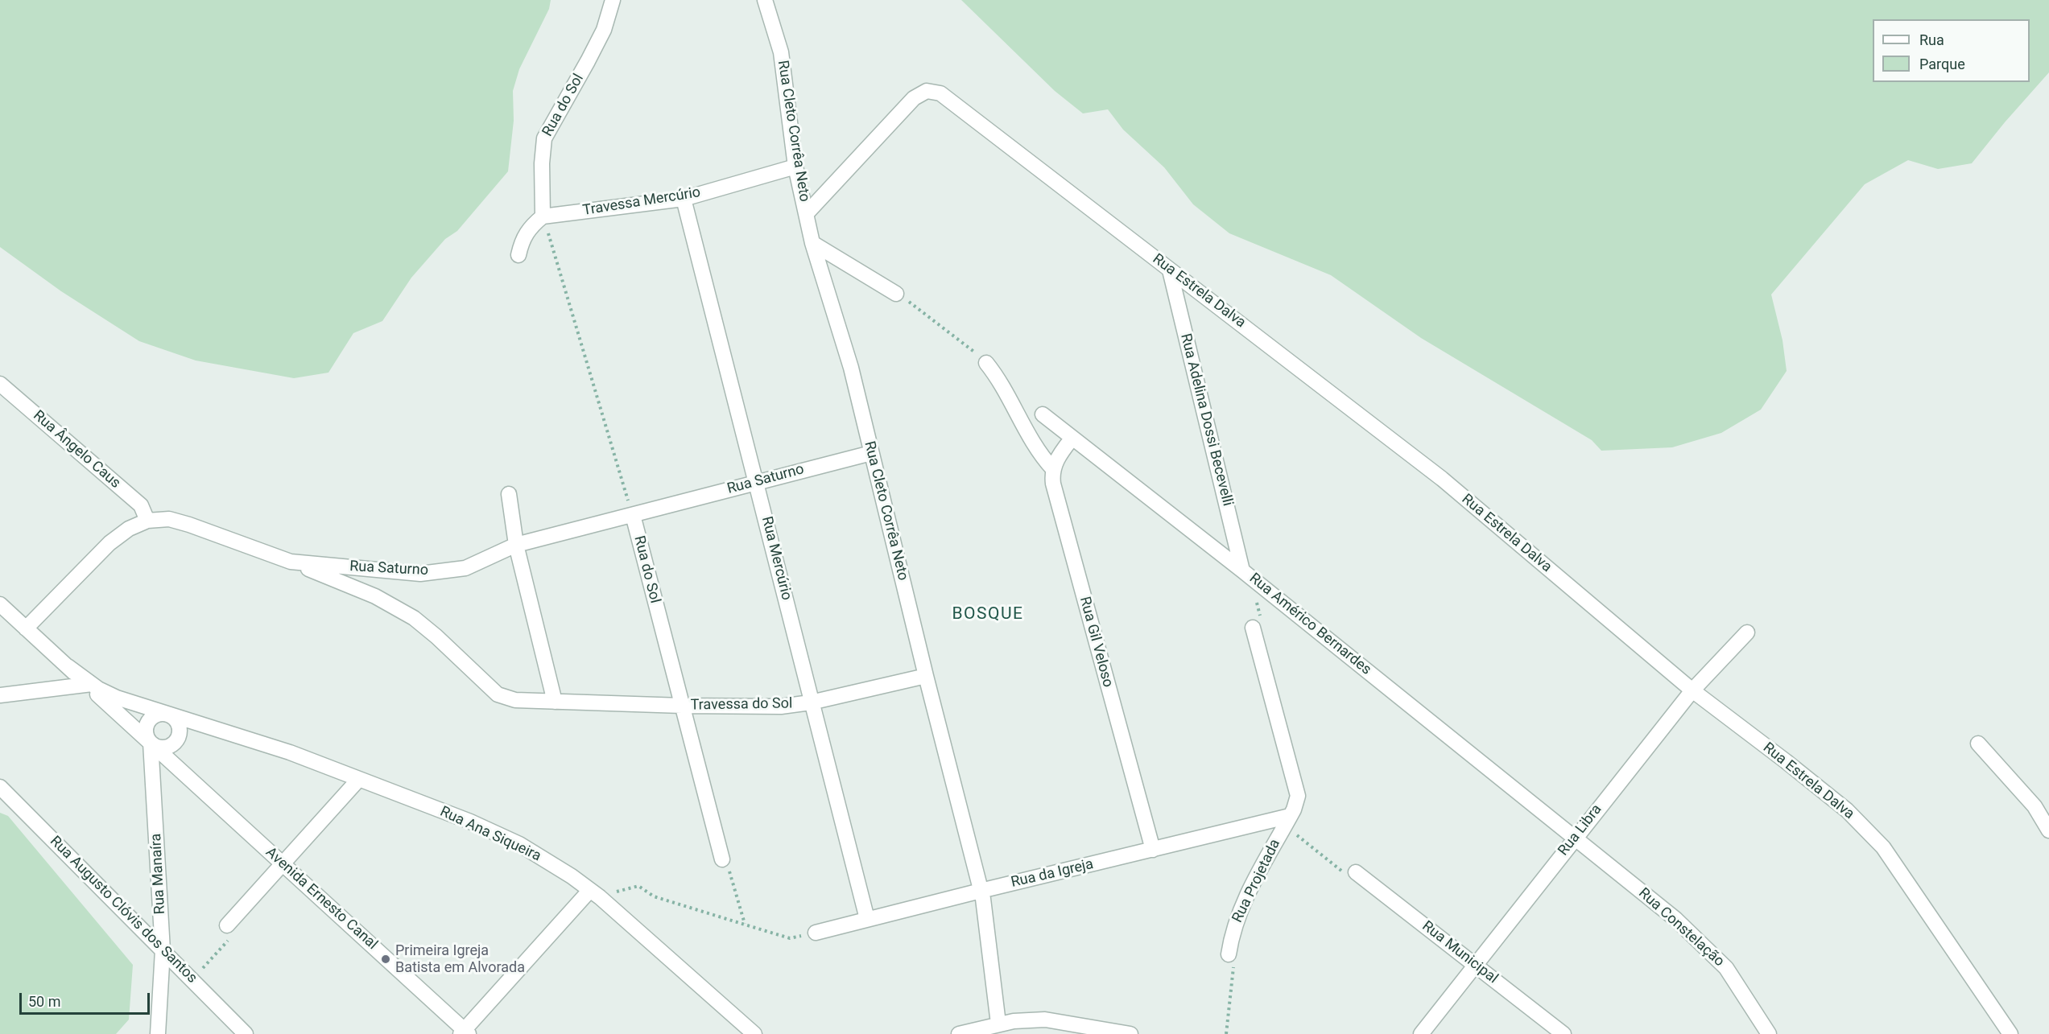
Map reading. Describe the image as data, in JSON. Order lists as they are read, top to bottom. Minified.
{"streets":{"street":["Rua do Sol","Rua Cleto Corrêa Neto","Travessa Mercúrio","Rua Estrela Dalva","Rua Adelina Dossi Becevelli","Rua Ângelo Caus","Rua Saturno","Rua Mercúrio","Rua Américo Bernardes","Rua Gil Veloso","Travessa do Sol","Rua Libra","Rua Ana Siqueira","Rua Manaíra","Rua da Igreja","Rua Projetada","Avenida Ernesto Canal","Rua Augusto Clóvis dos Santos","Rua Constelação","Rua Municipal"]},"crossings":[["Rua do Sol","Travessa Mercúrio"],["Rua do Sol","Rua Saturno"],["Rua do Sol","Travessa do Sol"],["Rua Cleto Corrêa Neto","Travessa Mercúrio"],["Rua Cleto Corrêa Neto","Rua Estrela Dalva"],["Rua Cleto Corrêa Neto","Rua Saturno"],["Rua Cleto Corrêa Neto","Travessa do Sol"],["Rua Cleto Corrêa Neto","Rua da Igreja"],["Travessa Mercúrio","Rua Mercúrio"],["Rua Estrela Dalva","Rua Adelina Dossi Becevelli"],["Rua Estrela Dalva","Rua Libra"],["Rua Adelina Dossi Becevelli","Rua Américo Bernardes"],["Rua Ângelo Caus","Rua Saturno"],["Rua Saturno","Rua Mercúrio"],["Rua Saturno","Travessa do Sol"],["Rua Saturno","Avenida Ernesto Canal"],["Rua Mercúrio","Travessa do Sol"],["Rua Mercúrio","Rua da Igreja"],["Rua Américo Bernardes","Rua Libra"],["Rua Américo Bernardes","Rua Constelação"],["Rua Gil Veloso","Rua da Igreja"],["Rua Libra","Rua Constelação"],["Rua Libra","Rua Municipal"],["Rua Ana Siqueira","Rua Manaíra"],["Rua Ana Siqueira","Avenida Ernesto Canal"],["Rua Manaíra","Avenida Ernesto Canal"],["Rua Manaíra","Rua Augusto Clóvis dos Santos"],["Rua da Igreja","Rua Projetada"]],"districts":["BOSQUE"],"places":["Primeira Igreja Batista em Alvorada"],"legend":["Rua","Parque"],"scale_bar":"50 m"}
